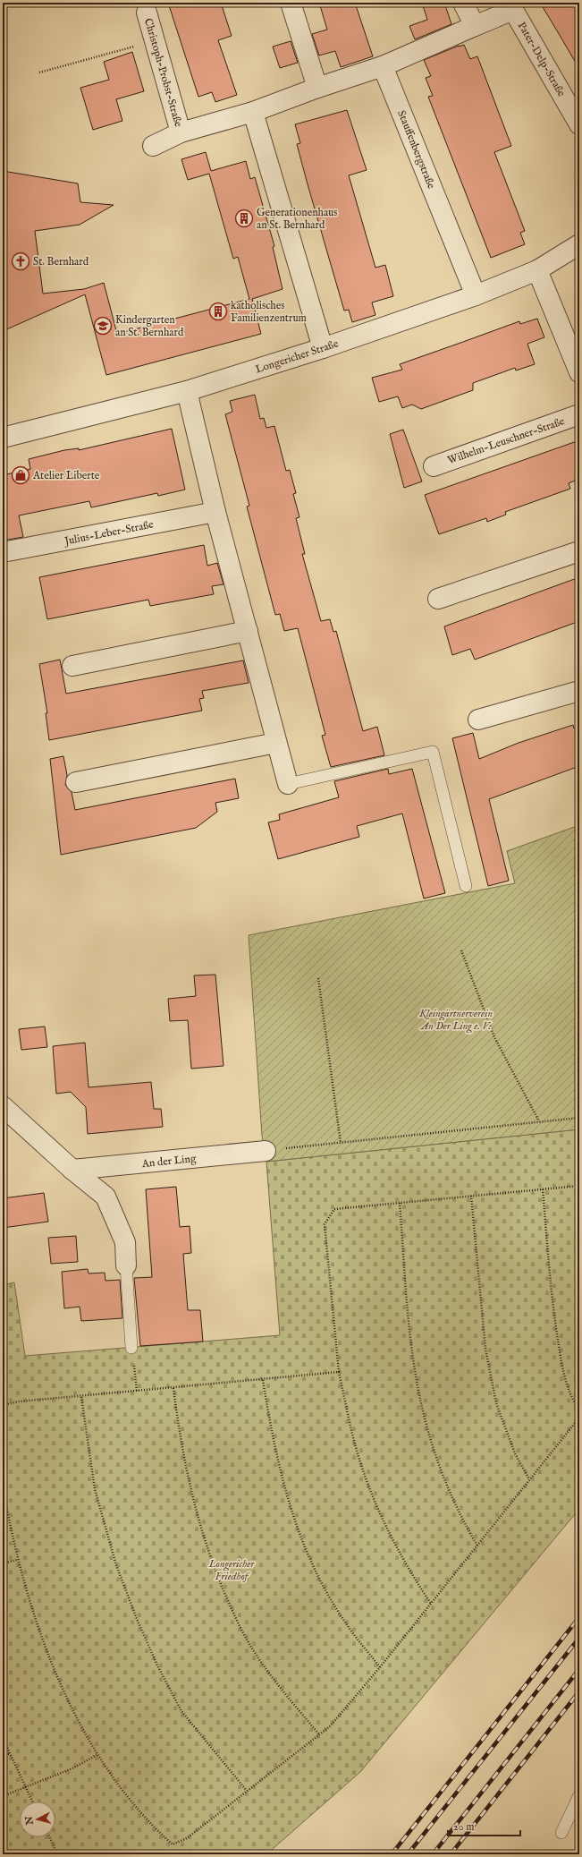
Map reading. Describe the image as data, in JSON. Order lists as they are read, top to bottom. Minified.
{"streets":{"street":["Pater-Delp-Straße","Christoph-Probst-Straße","Stauffenbergstraße","Longericher Straße","Wilhelm-Leuschner-Straße","Julius-Leber-Straße","An der Ling"]},"crossings":[["Pater-Delp-Straße","Stauffenbergstraße"],["Stauffenbergstraße","Longericher Straße"]],"parks":["Kleingärtnerverein An Der Ling e. V.","Longericher Friedhof"],"places":{"building":["Generationenhaus an St. Bernhard","katholisches Familienzentrum"],"church":["St. Bernhard"],"school or university":["Kindergarten an St. Bernhard"],"shop":["Atelier Liberte"]},"scale_bar":"20 m","north":"left"}
